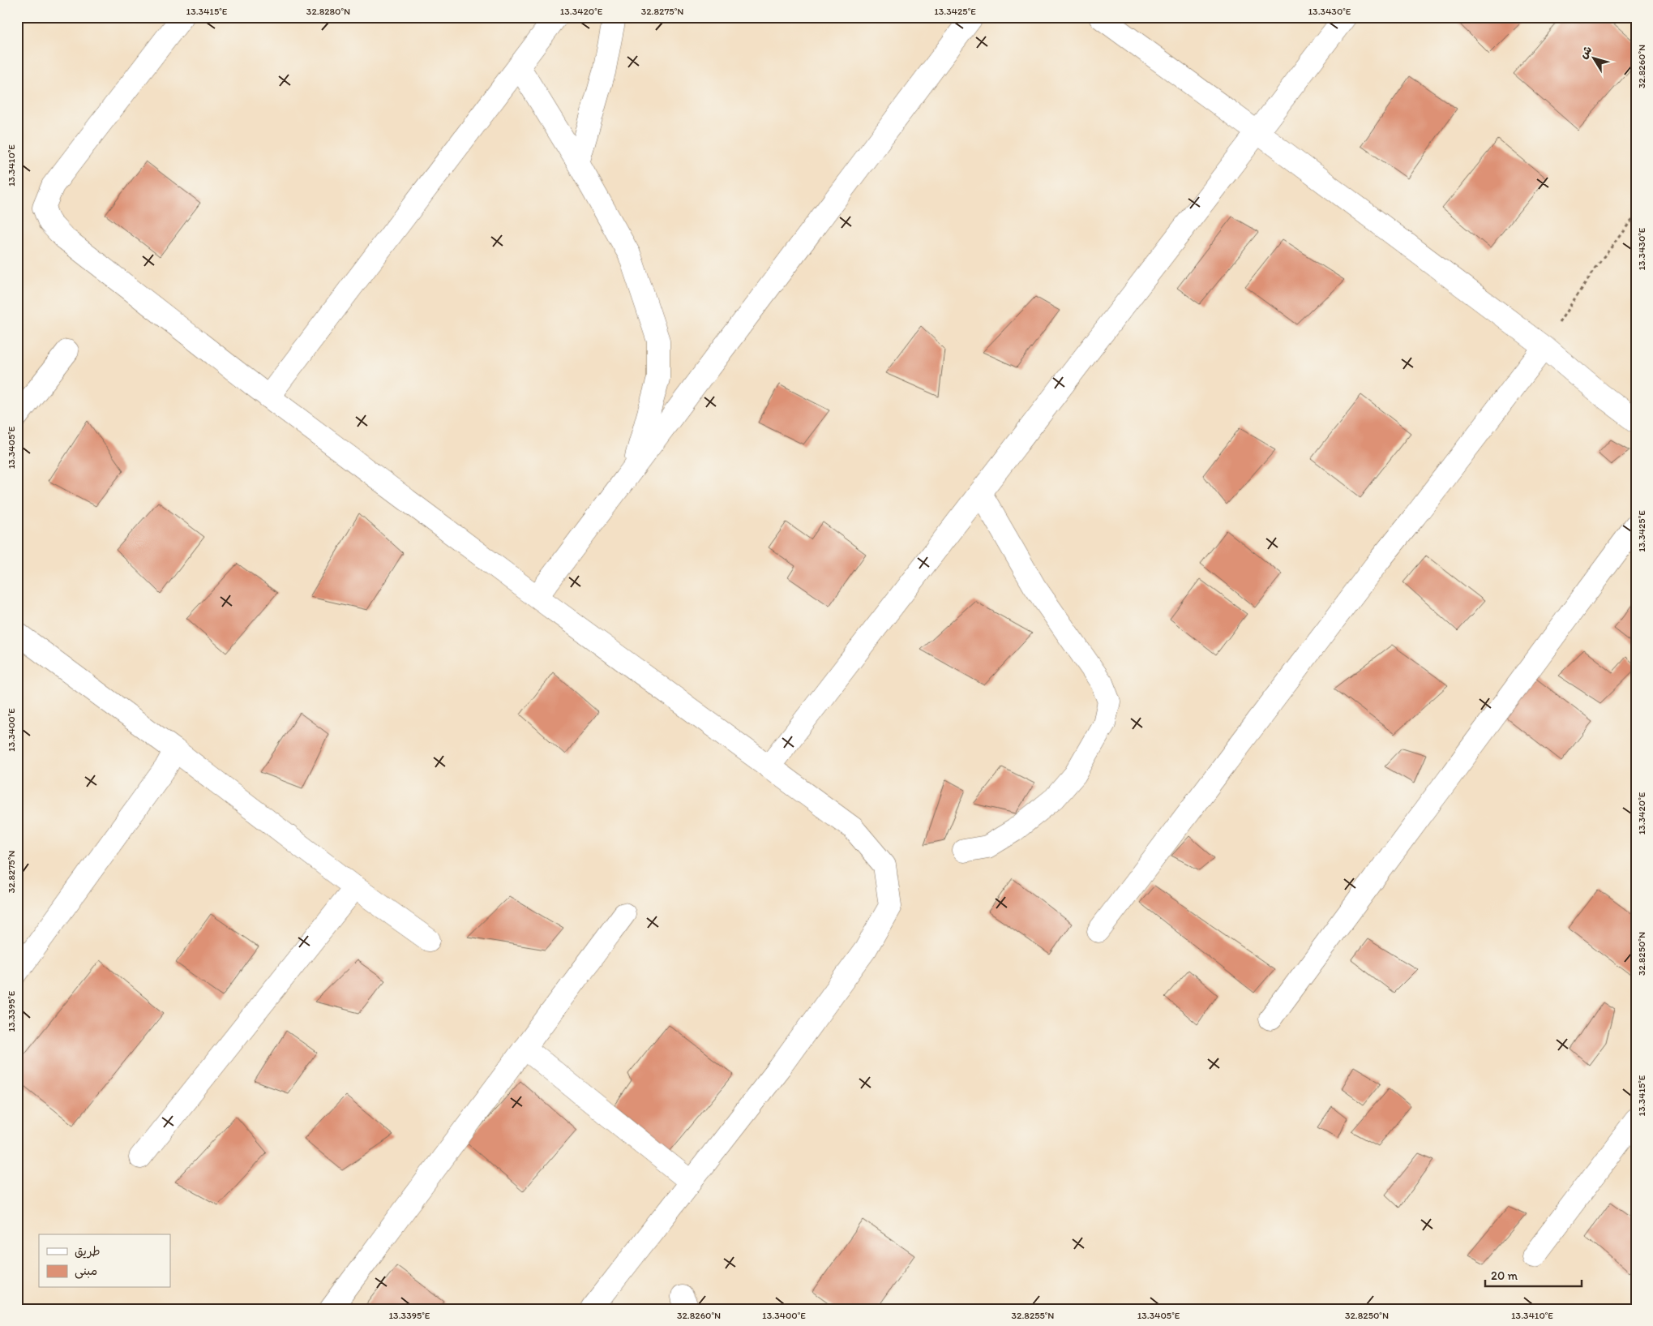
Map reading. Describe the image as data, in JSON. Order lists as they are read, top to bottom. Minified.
{"legend":["طريق","مبنى"],"scale_bar":"20 m","north":"top left","coordinates":["13.3415°E","32.8280°N","13.3420°E","32.8275°N","13.3425°E","13.3430°E","32.8260°N","13.3410°E","13.3405°E","13.3400°E","32.8250°N","13.3395°E","32.8255°N"]}
